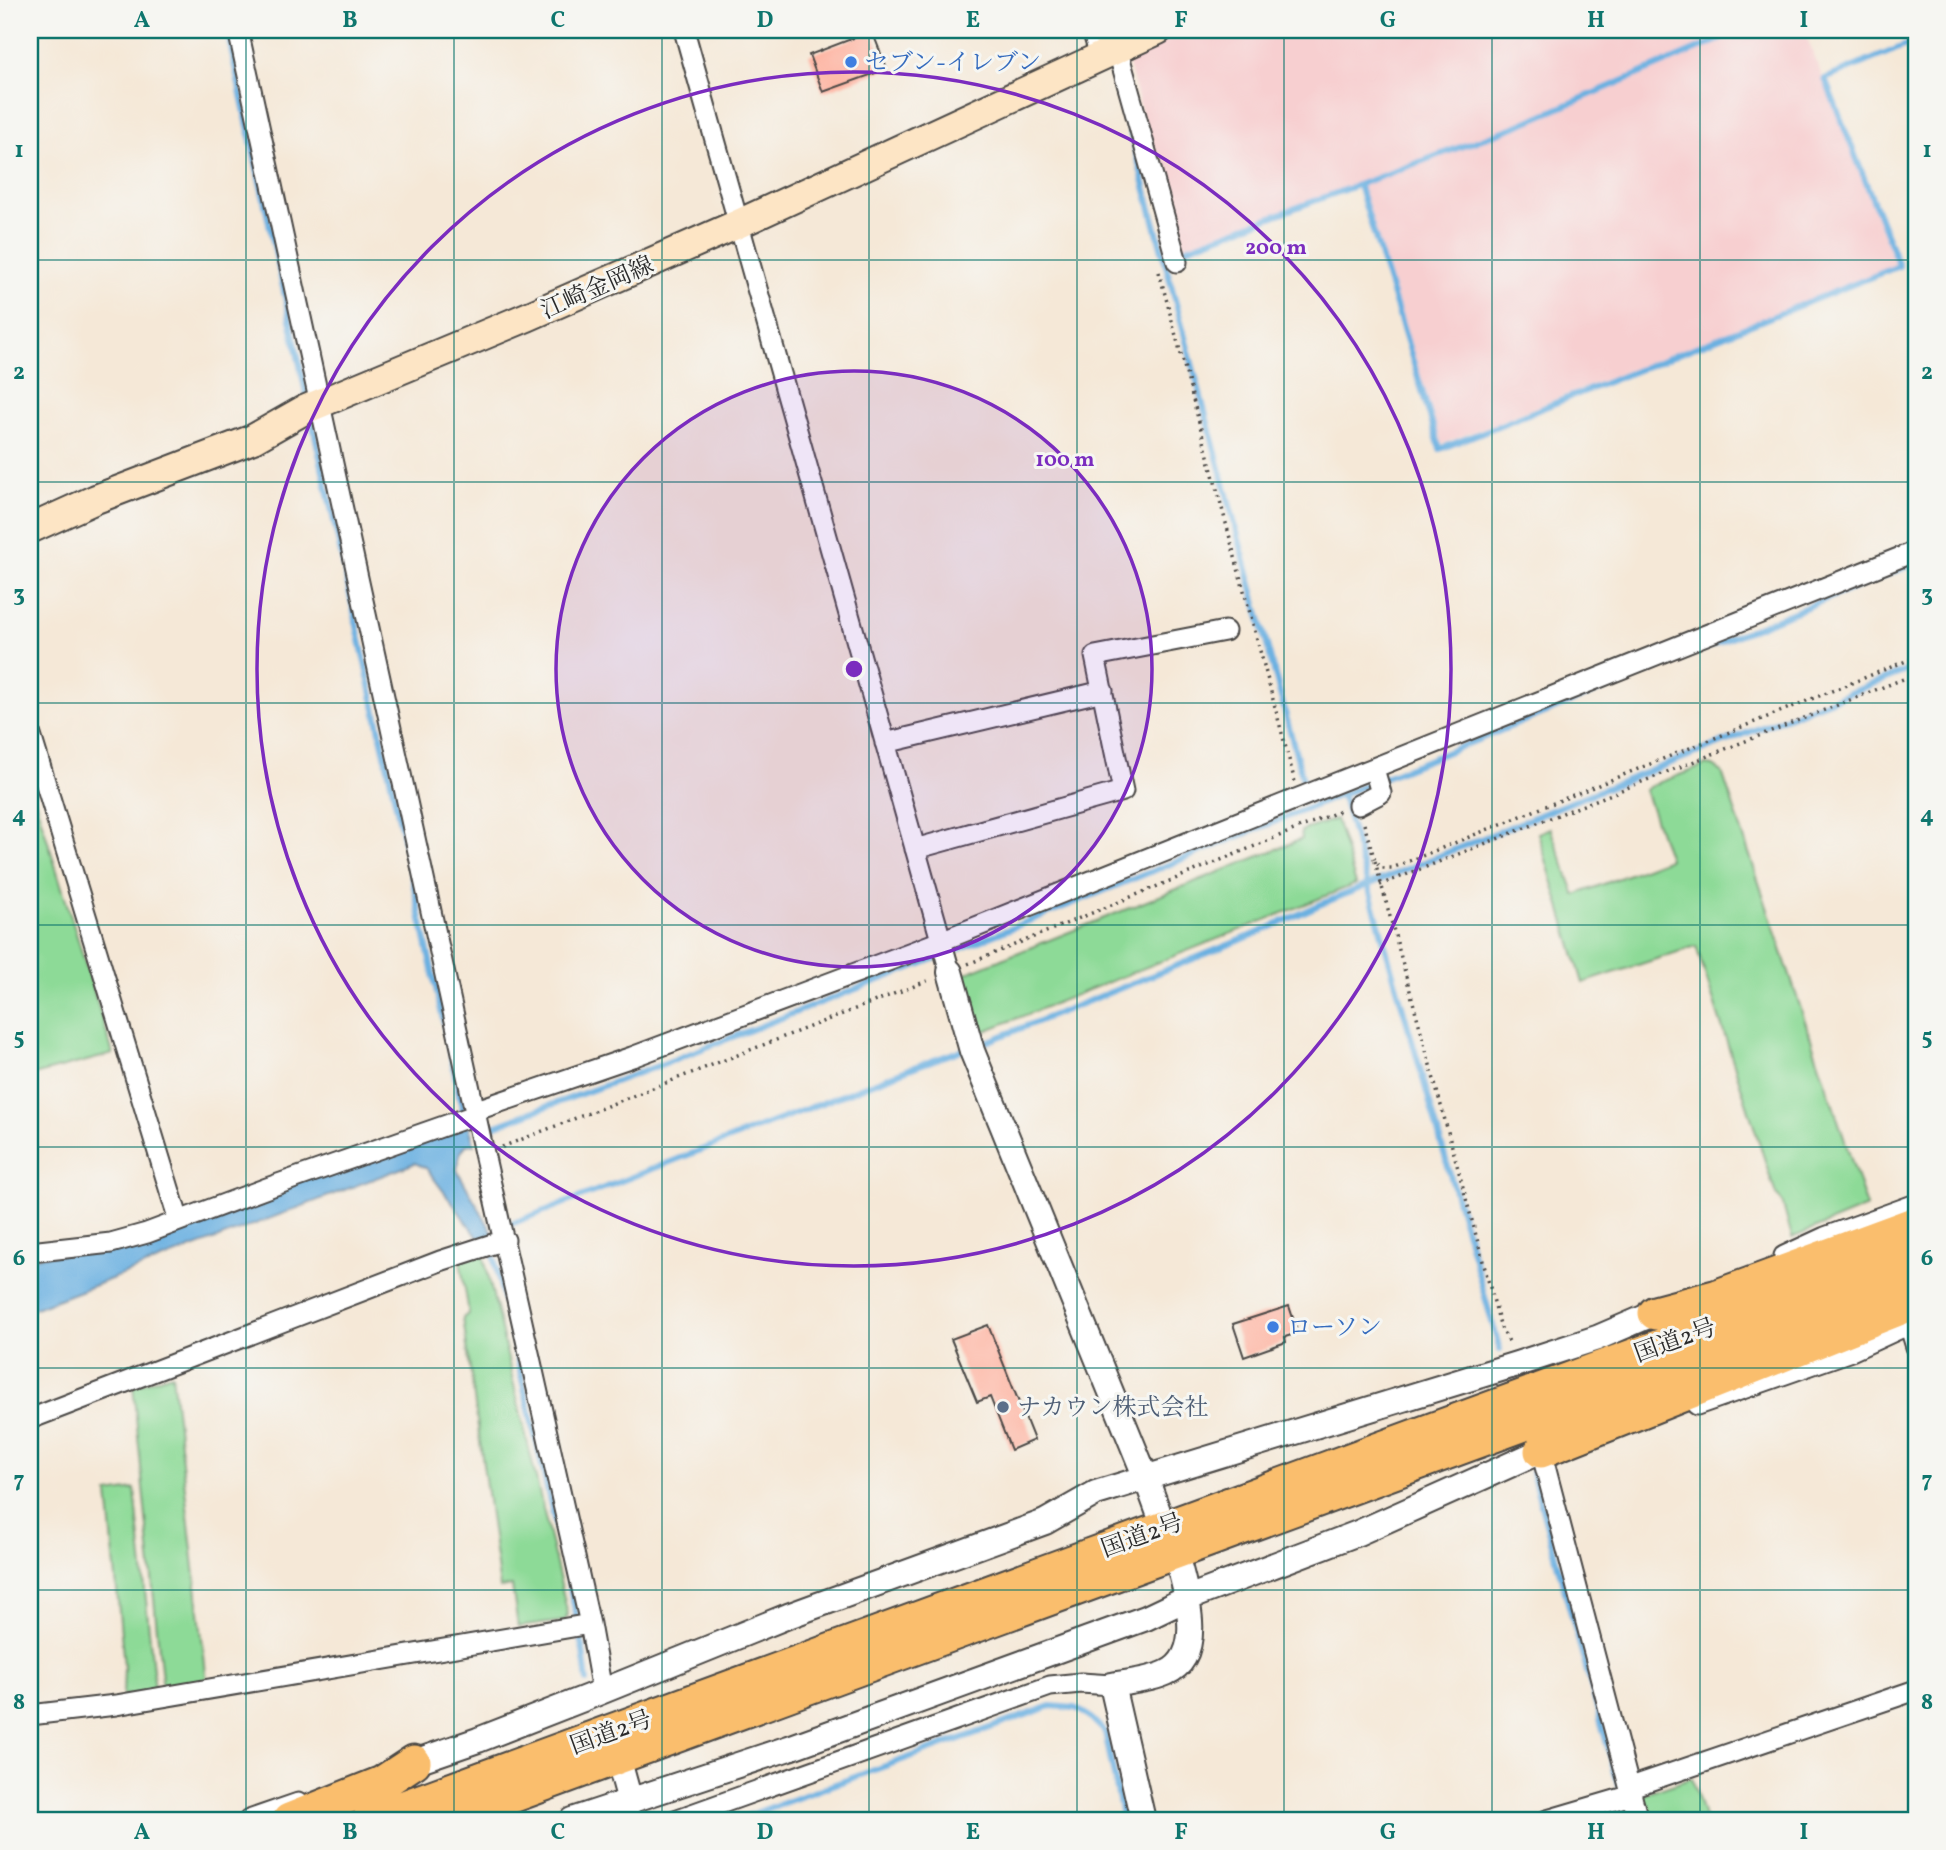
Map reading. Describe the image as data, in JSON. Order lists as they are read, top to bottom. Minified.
{"streets":{"highway":["国道2号"],"main road":["江崎金岡線"]},"places":["セブン-イレブン","ローソン","ナカウン株式会社"],"grid":{"columns":["A","B","C","D","E","F","G","H","I"],"rows":["1","2","3","4","5","6","7","8"]},"rings":["200 m","100 m"]}
